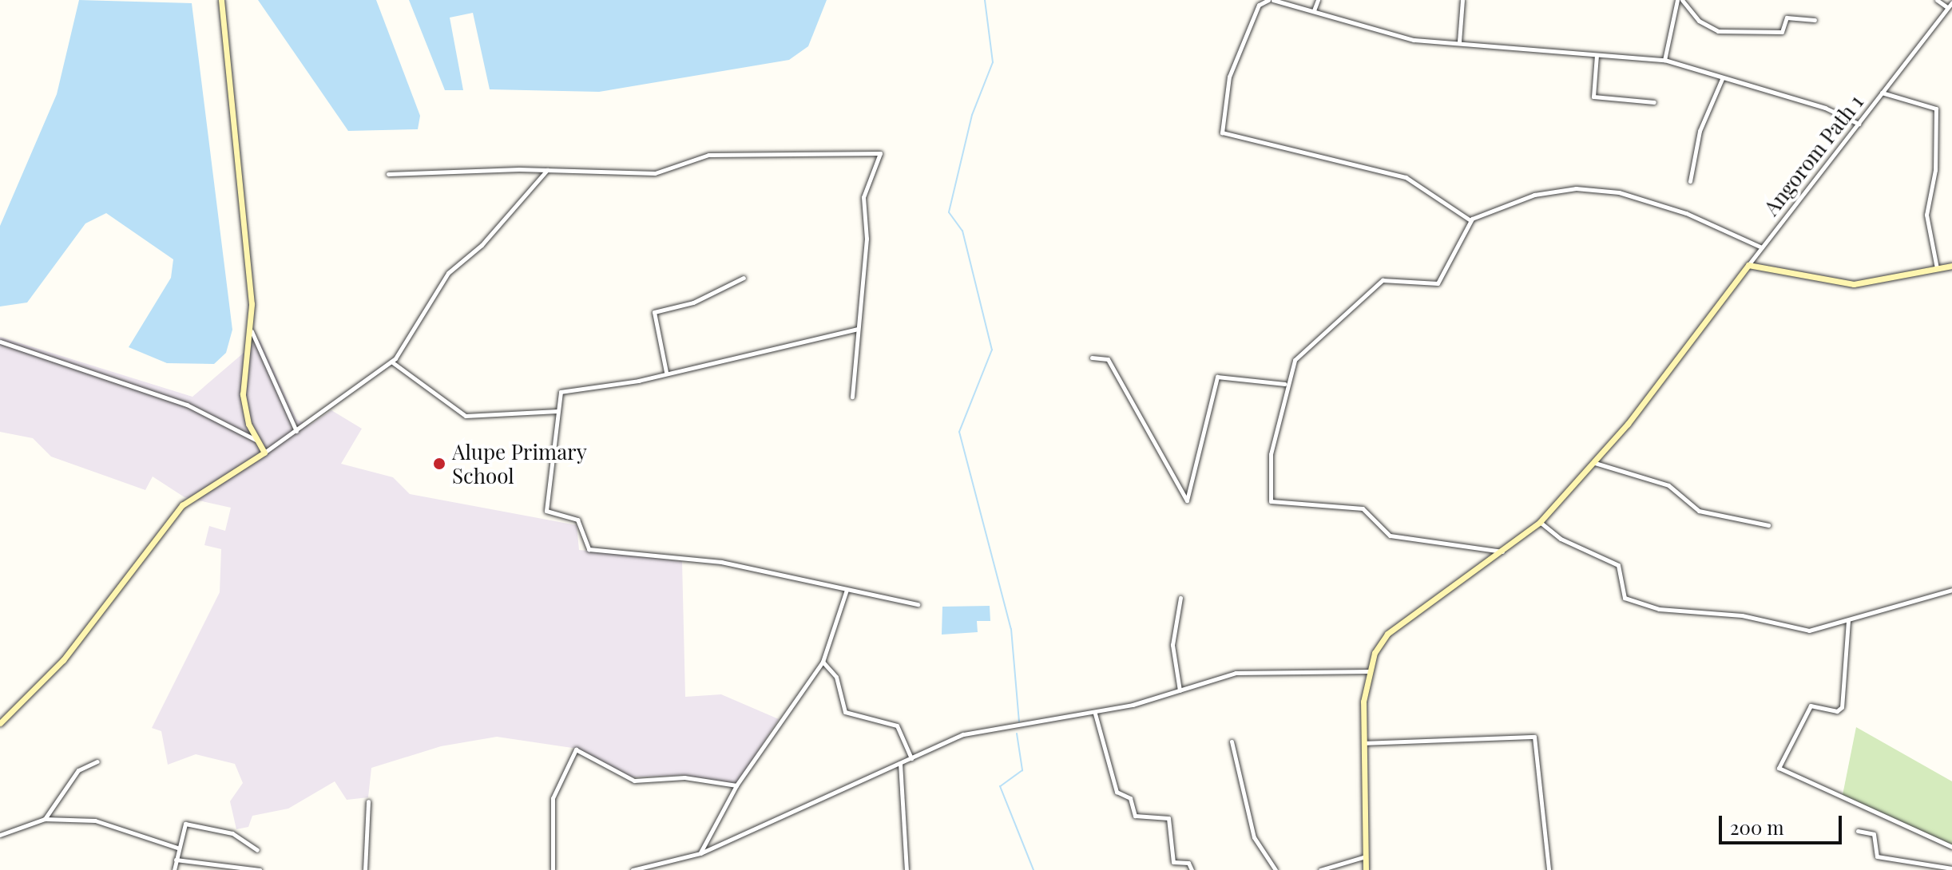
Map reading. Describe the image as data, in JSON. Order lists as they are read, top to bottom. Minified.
{"streets":{"street":["Angorom Path 1"]},"places":["Alupe Primary School"],"scale_bar":"200 m"}
